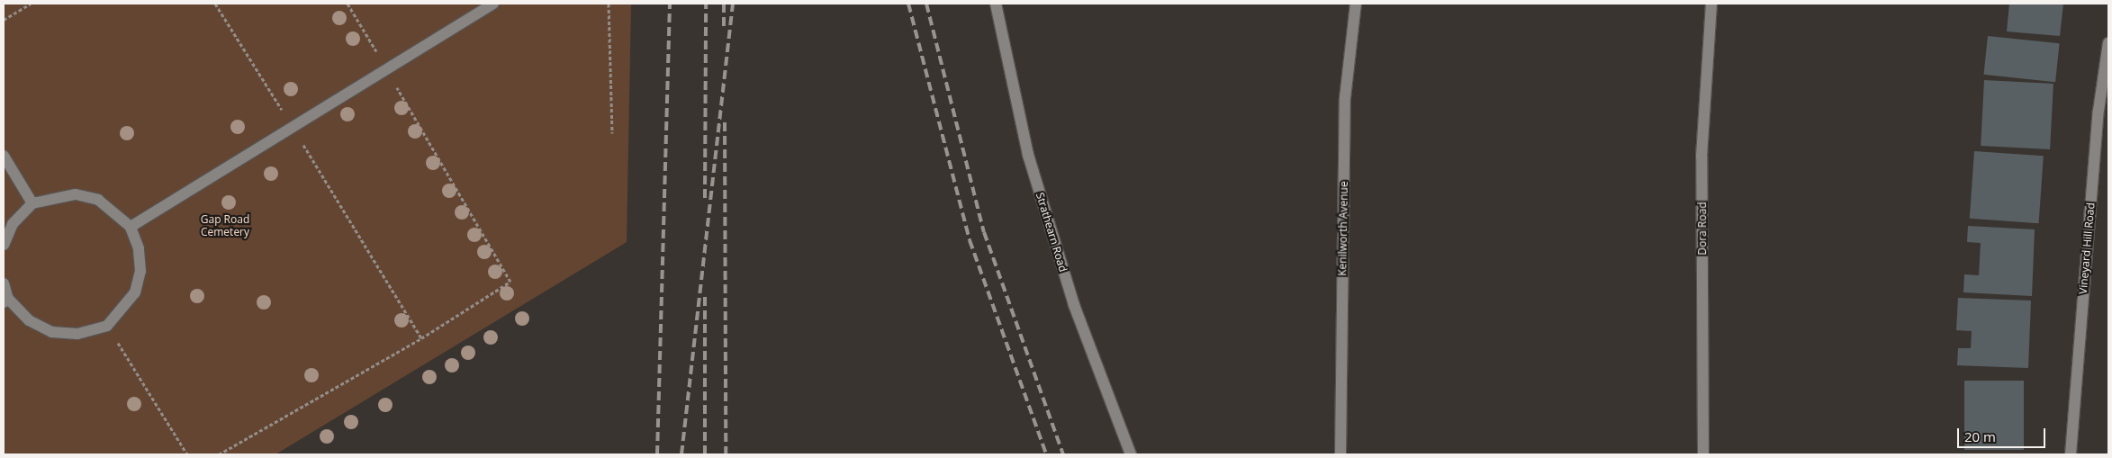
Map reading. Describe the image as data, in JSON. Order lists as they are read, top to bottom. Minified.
{"streets":{"street":["Kenilworth Avenue","Dora Road","Strathearn Road","Vineyard Hill Road"]},"parks":["Gap Road Cemetery"],"scale_bar":"20 m"}
